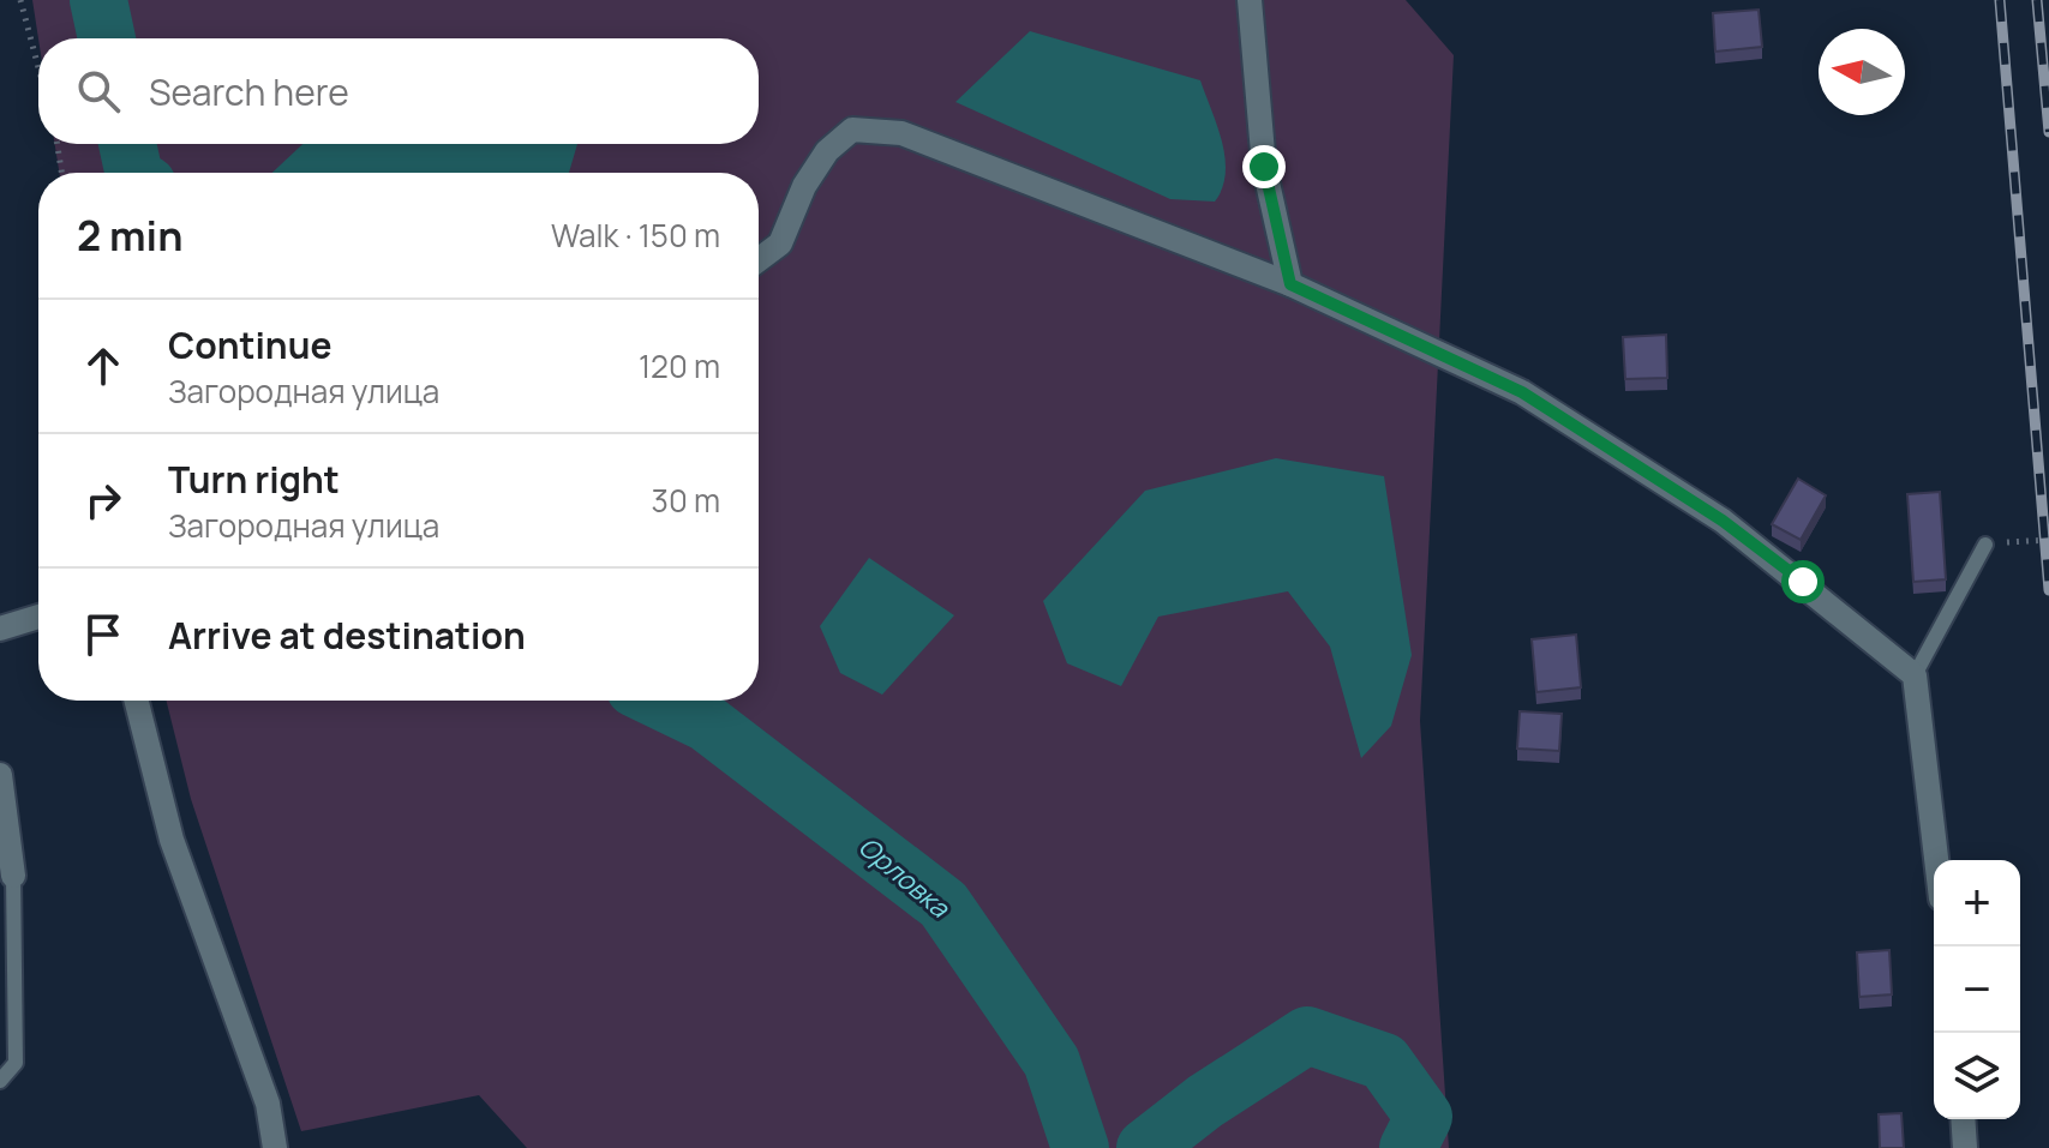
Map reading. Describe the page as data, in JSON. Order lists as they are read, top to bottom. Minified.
{"water":["Орловка"],"north":"left","page":{"search":"Search here","heading":["2 min","Walk · 150 m"],"list":[["Continue","Загородная улица","120 m"],["Turn right","Загородная улица","30 m"],"Arrive at destination"],"map_buttons":["+","−"]}}
